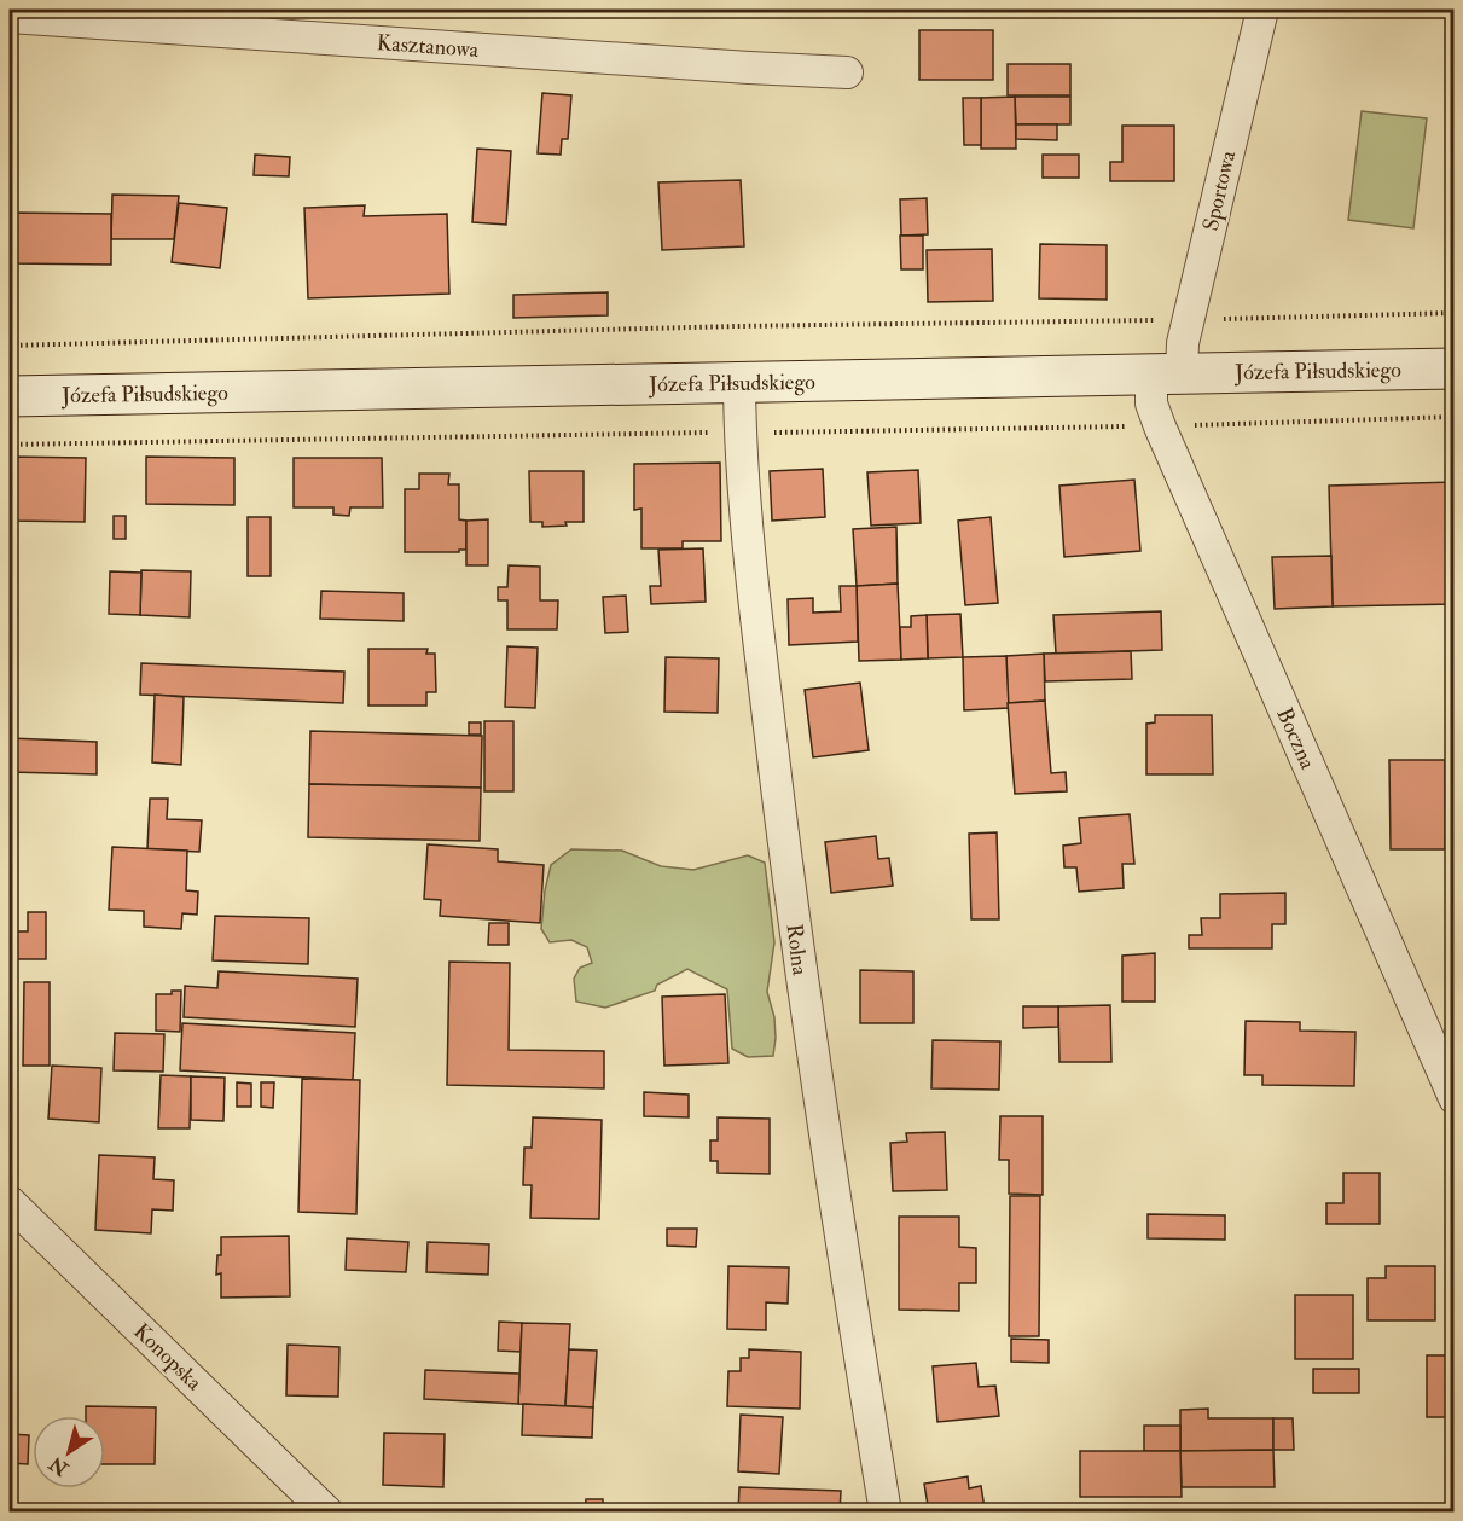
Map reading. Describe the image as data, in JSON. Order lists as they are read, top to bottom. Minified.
{"streets":{"main road":["Józefa Piłsudskiego"],"street":["Kasztanowa","Sportowa","Boczna","Rolna","Konopska"]},"crossings":[["Sportowa","Józefa Piłsudskiego"],["Sportowa","Boczna"],["Józefa Piłsudskiego","Boczna"],["Józefa Piłsudskiego","Rolna"]],"north":"bottom left"}
